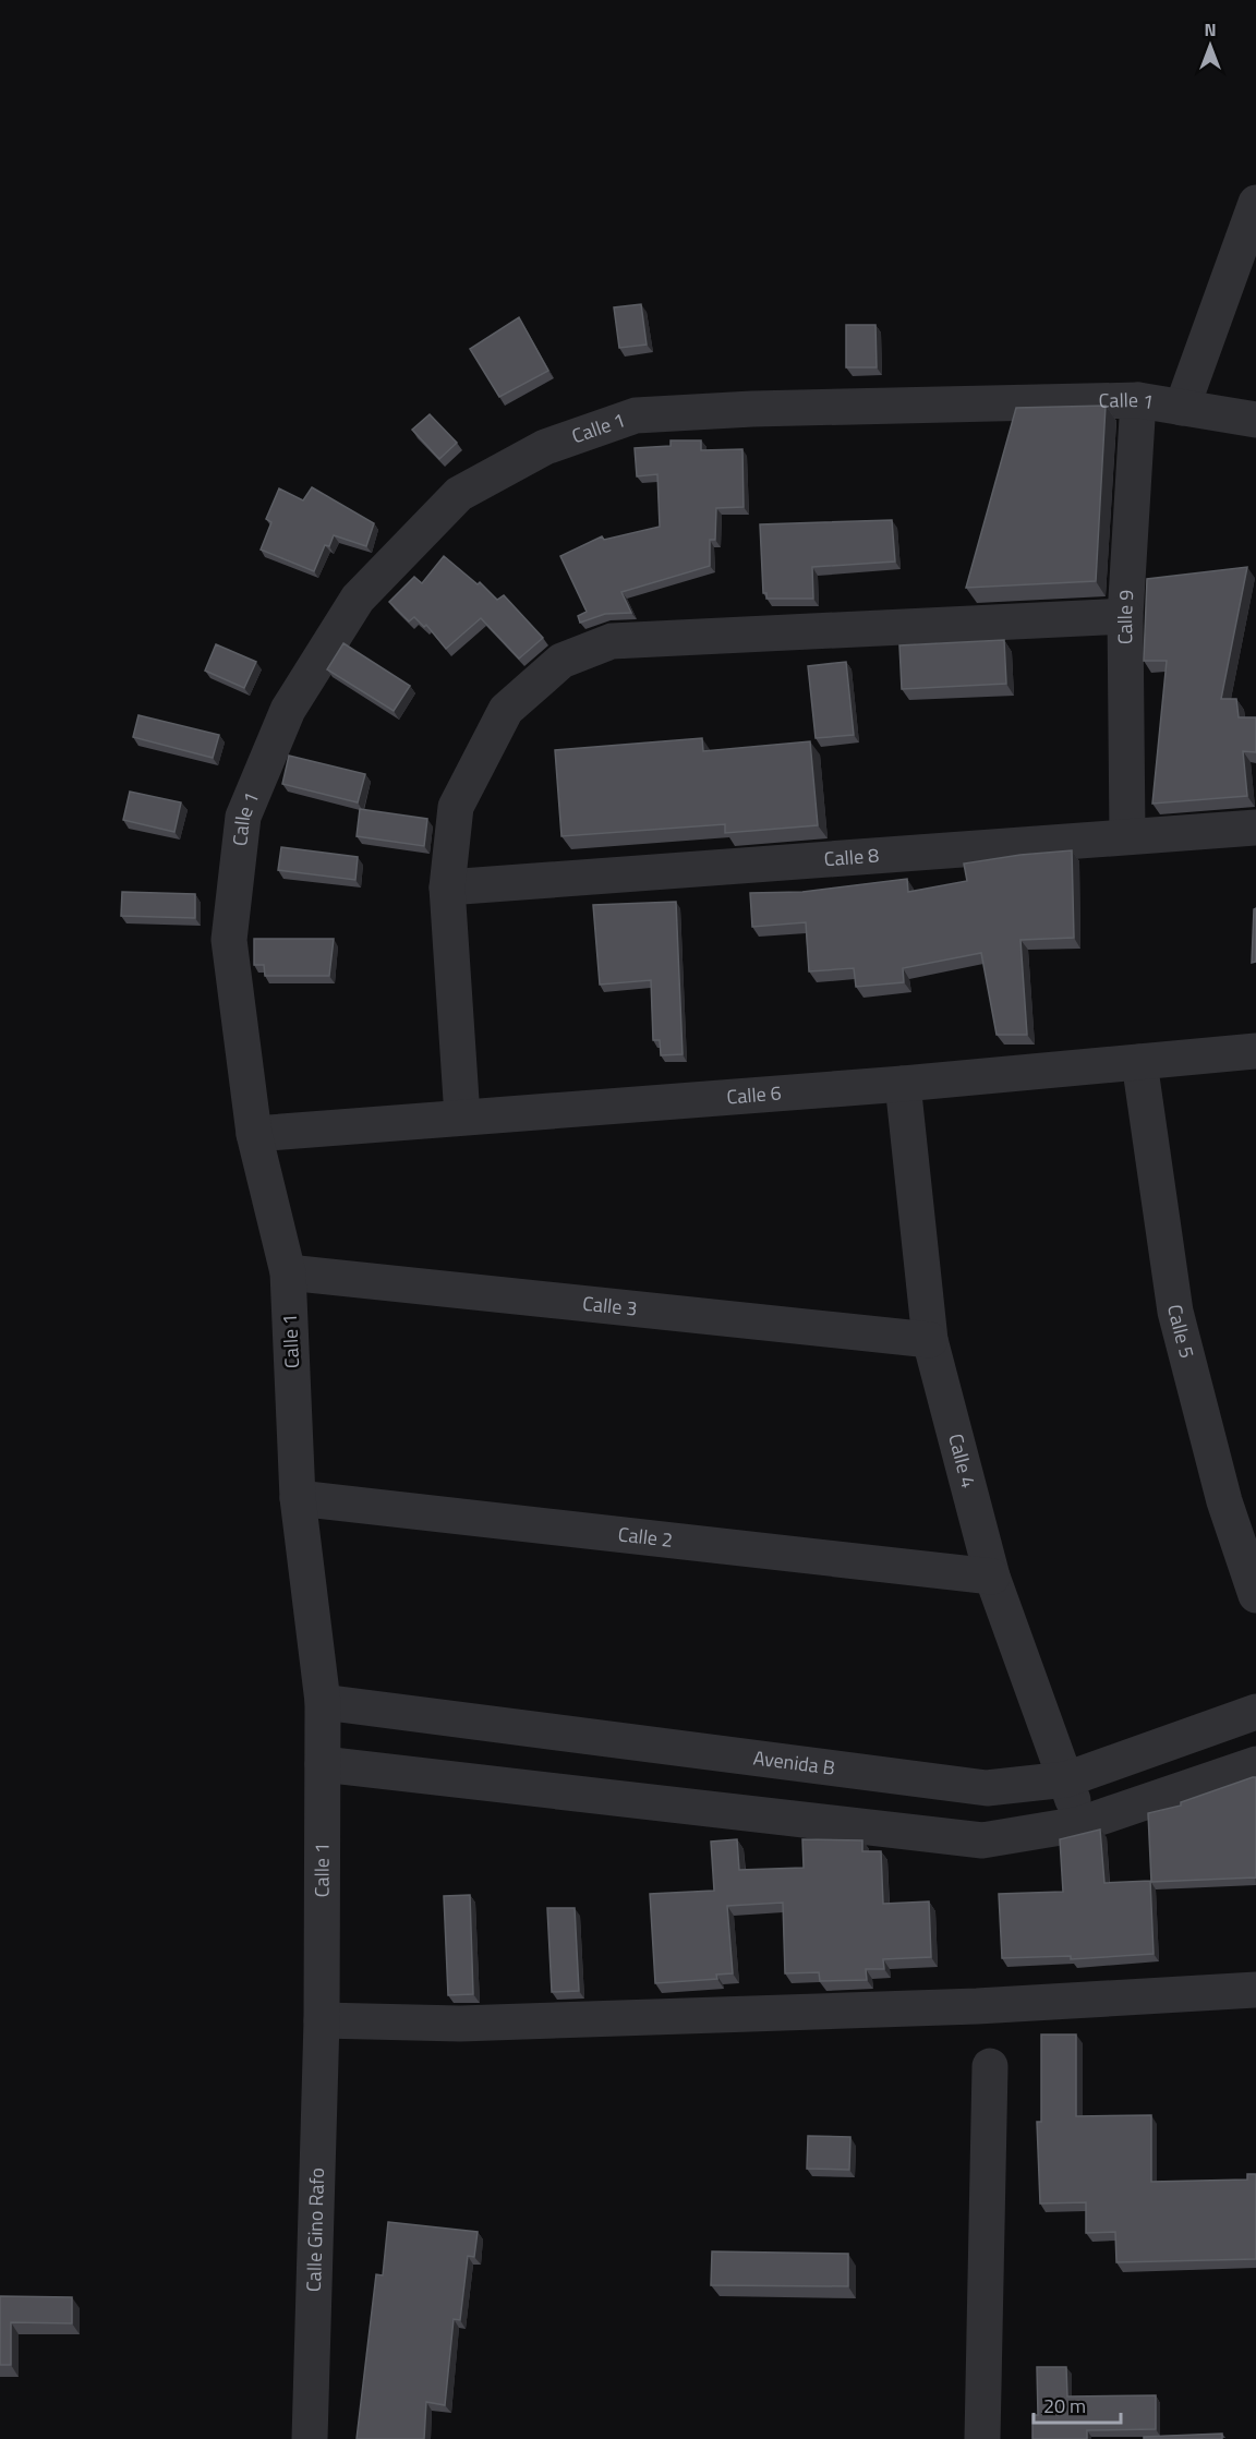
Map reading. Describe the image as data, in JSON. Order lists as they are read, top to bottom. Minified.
{"streets":{"street":["Calle 1","Calle 9","Calle 8","Calle 6","Calle 3","Calle 5","Calle 4","Calle 2","Avenida B","Calle Gino Rafo"]},"crossings":[["Calle 1","Calle 9"],["Calle 1","Calle 6"],["Calle 1","Calle 3"],["Calle 1","Calle 2"],["Calle 1","Avenida B"],["Calle 1","Calle Gino Rafo"],["Calle 9","Calle 8"],["Calle 6","Calle 5"],["Calle 6","Calle 4"],["Calle 3","Calle 4"],["Calle 4","Calle 2"],["Calle 4","Avenida B"]],"scale_bar":"20 m","north":"top"}
